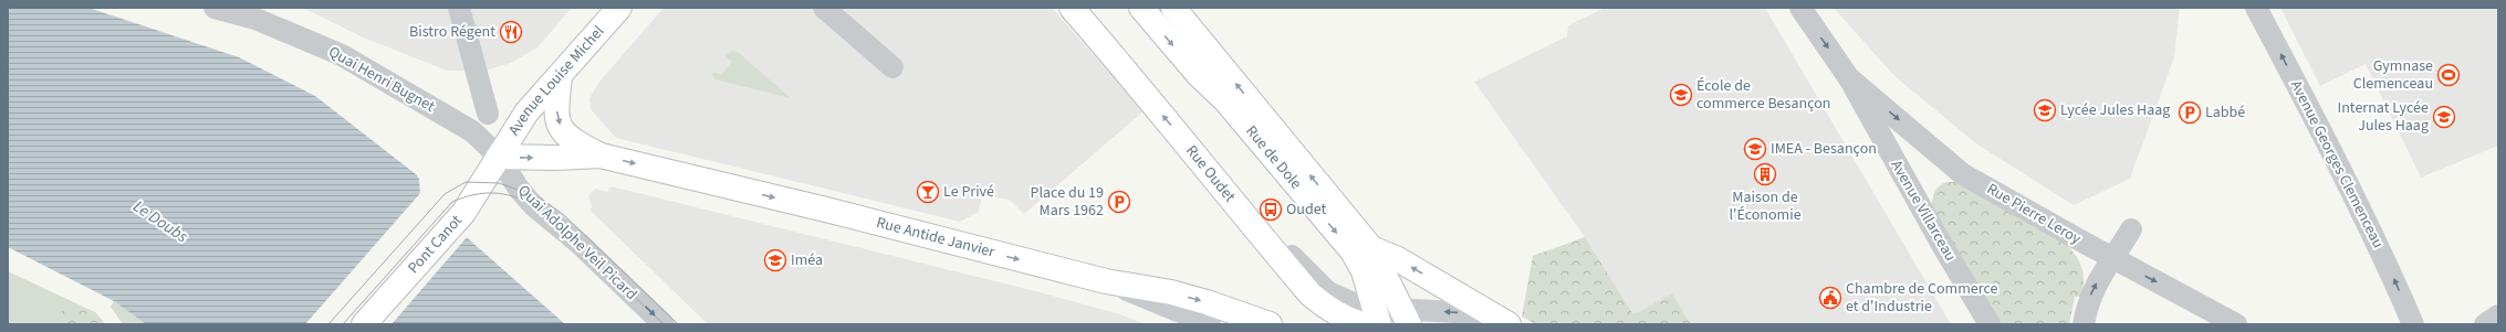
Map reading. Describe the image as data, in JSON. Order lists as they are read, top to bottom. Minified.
{"streets":{"main road":["Avenue Louise Michel","Rue de Dole","Rue Oudet","Rue Antide Janvier","Pont Canot"],"street":["Quai Henri Bugnet","Avenue Georges Clemenceau","Avenue Villarceau","Rue Pierre Leroy","Quai Adolphe Veil Picard"]},"crossings":[["Quai Henri Bugnet","Avenue Louise Michel"],["Quai Henri Bugnet","Rue Antide Janvier"],["Quai Henri Bugnet","Quai Adolphe Veil Picard"],["Quai Henri Bugnet","Pont Canot"],["Avenue Louise Michel","Rue Antide Janvier"],["Avenue Louise Michel","Quai Adolphe Veil Picard"],["Avenue Louise Michel","Pont Canot"],["Rue de Dole","Rue Oudet"],["Avenue Villarceau","Rue Pierre Leroy"],["Rue Antide Janvier","Quai Adolphe Veil Picard"],["Rue Antide Janvier","Pont Canot"],["Quai Adolphe Veil Picard","Pont Canot"]],"one_way":["Avenue Georges Clemenceau","Rue Oudet","Rue Pierre Leroy","Rue Antide Janvier","Quai Adolphe Veil Picard"],"water":["Le Doubs"],"places":{"restaurant":["Bistro Régent"],"sports":["Gymnase Clemenceau"],"school or university":["École de commerce Besançon","Lycée Jules Haag","Internat Lycée Jules Haag","IMEA - Besançon","Iméa"],"parking":["Labbé","Place du 19 Mars 1962"],"building":["Maison de l'Économie"],"bar":["Le Privé"],"bus stop":["Oudet"],"public building":["Chambre de Commerce et d'Industrie"]}}
